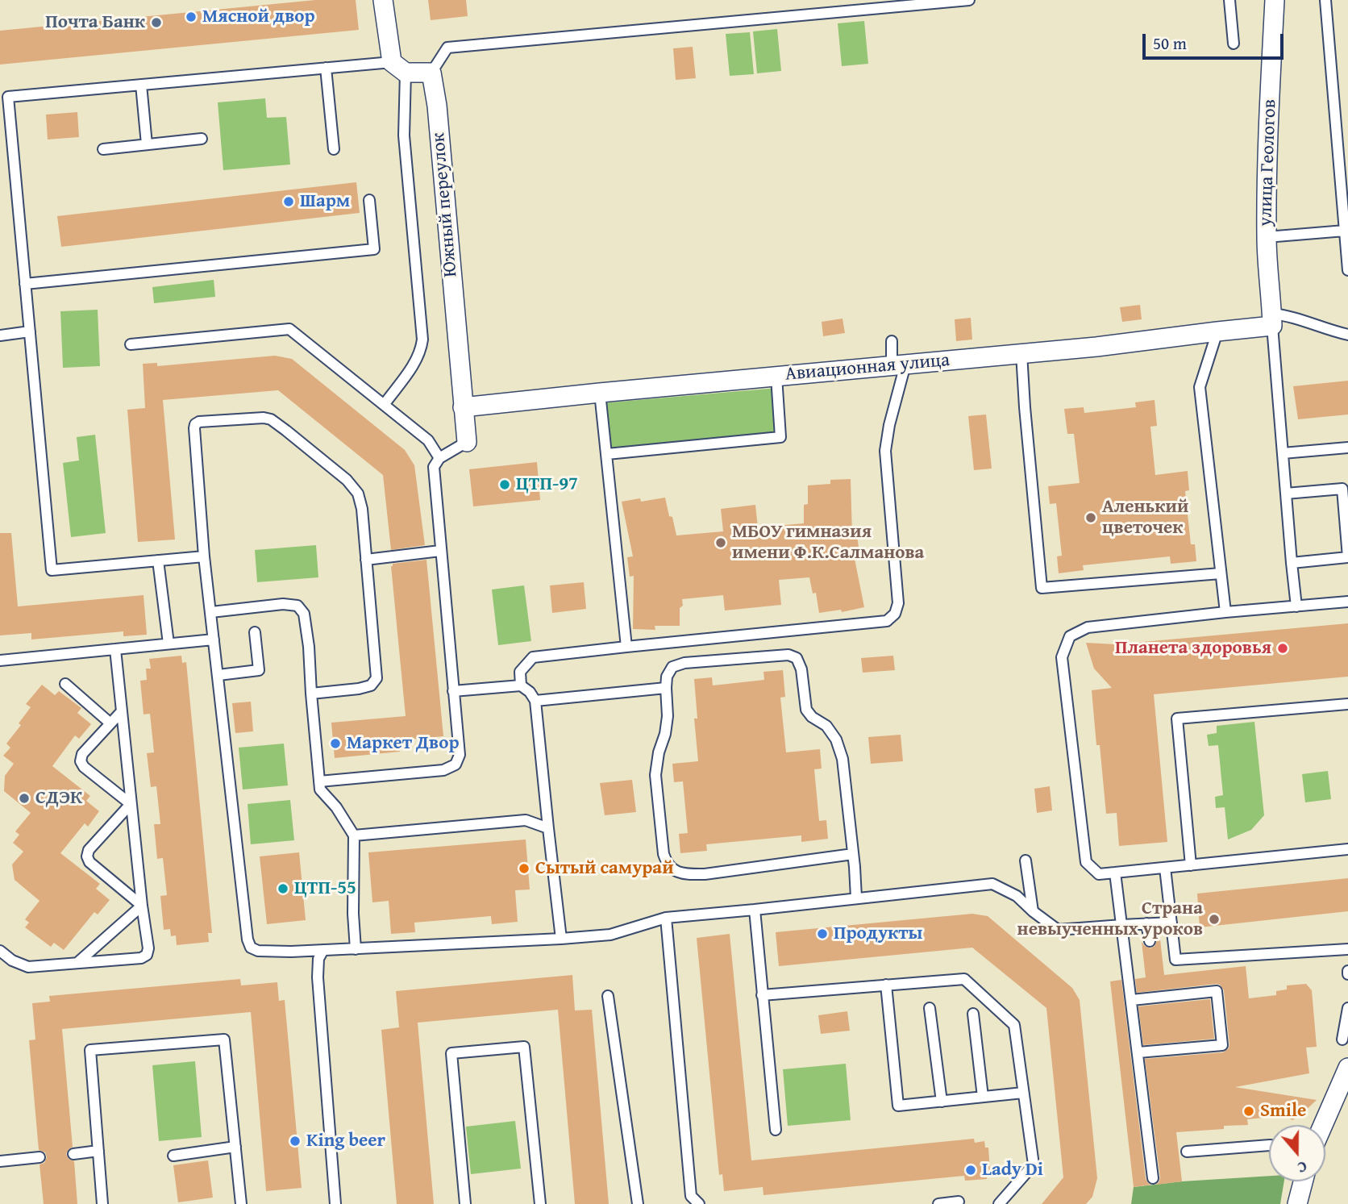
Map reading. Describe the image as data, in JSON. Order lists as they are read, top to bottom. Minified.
{"streets":{"street":["улица Геологов","Южный переулок","Авиационная улица"]},"crossings":[["улица Геологов","Авиационная улица"],["Южный переулок","Авиационная улица"]],"places":["Мясной двор","Почта Банк","Шарм","ЦТП-97","Аленький цветочек","МБОУ гимназия имени Ф.К.Салманова","Планета здоровья","Маркет Двор","СДЭК","Сытый самурай","ЦТП-55","Страна невыученных уроков","Продукты","Smile","King beer","Lady Di"],"scale_bar":"50 m","north":"bottom"}
